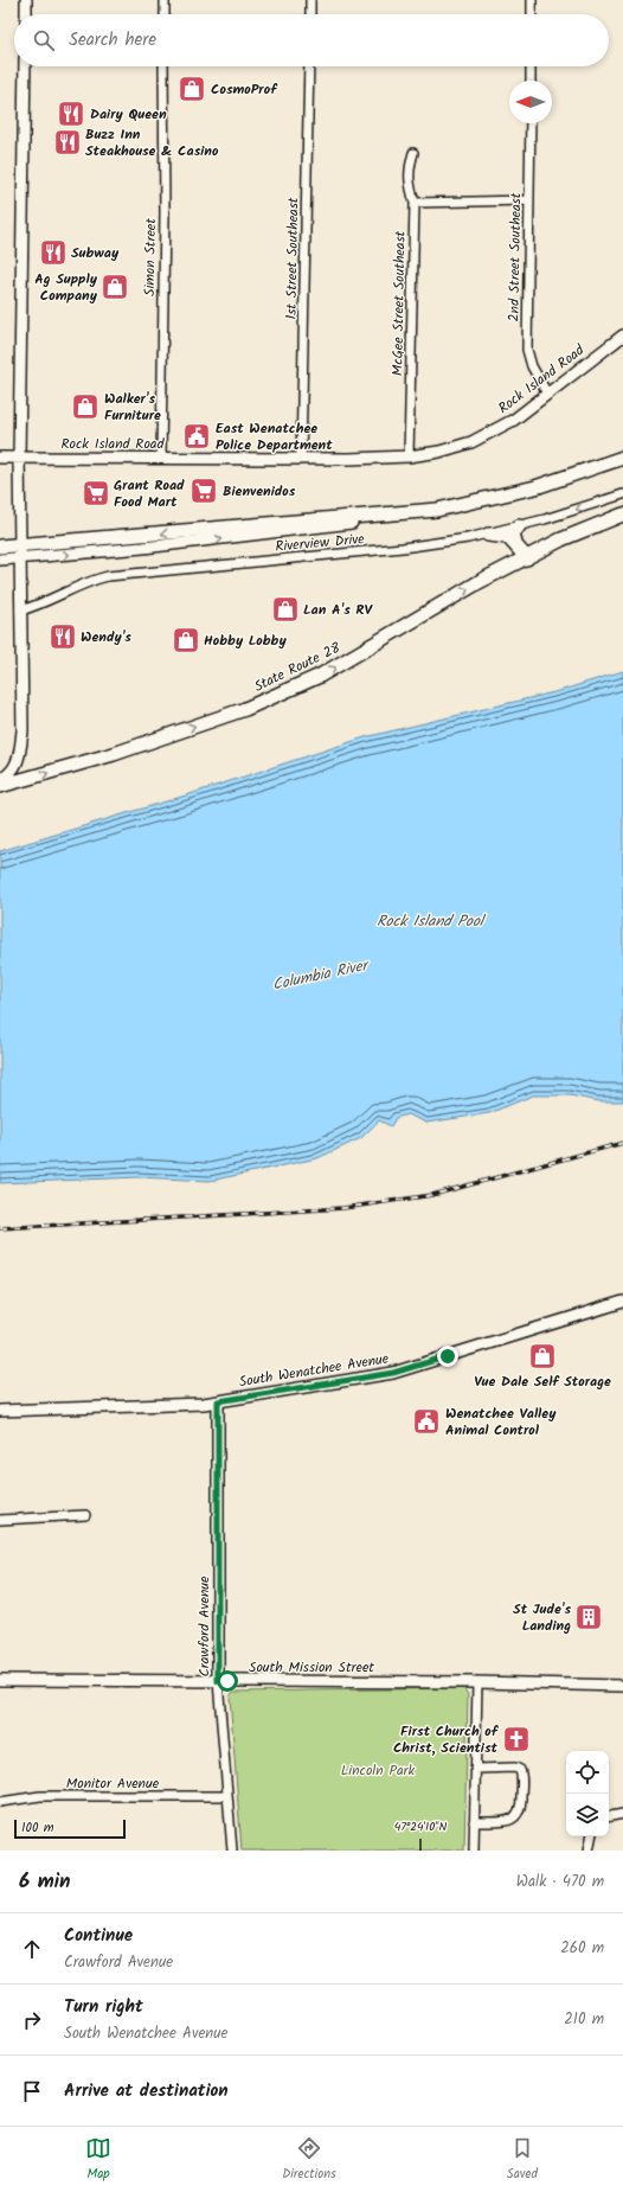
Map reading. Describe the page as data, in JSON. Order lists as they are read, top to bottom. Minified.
{"streets":{"highway":["State Route 28"],"main road":["Rock Island Road","South Wenatchee Avenue","Crawford Avenue","South Mission Street"],"street":["Simon Street","2nd Street Southeast","1st Street Southeast","McGee Street Southeast","Riverview Drive","Monitor Avenue"]},"crossings":[["Simon Street","Rock Island Road"],["2nd Street Southeast","Rock Island Road"],["1st Street Southeast","Rock Island Road"],["McGee Street Southeast","Rock Island Road"],["South Wenatchee Avenue","Crawford Avenue"],["Crawford Avenue","South Mission Street"],["Crawford Avenue","Monitor Avenue"]],"one_way":["State Route 28"],"water":["Rock Island Pool","Columbia River"],"parks":["Lincoln Park"],"places":{"shop":["CosmoProf","Ag Supply Company","Walker's Furniture","Lan A's RV","Hobby Lobby","Vue Dale Self Storage"],"restaurant":["Dairy Queen","Buzz Inn Steakhouse & Casino","Subway","Wendy's"],"public building":["East Wenatchee Police Department","Wenatchee Valley Animal Control"],"supermarket":["Bienvenidos","Grant Road Food Mart"],"building":["St Jude's Landing"],"church":["First Church of Christ, Scientist"]},"scale_bar":"100 m","north":"left","page":{"search":"Search here","scale":"100 m","heading":["6 min","Walk · 470 m"],"list":[["Continue","Crawford Avenue","260 m"],["Turn right","South Wenatchee Avenue","210 m"],"Arrive at destination"],"nav":["Map","Directions","Saved"]},"coordinates":["47°24'10\"N"]}
